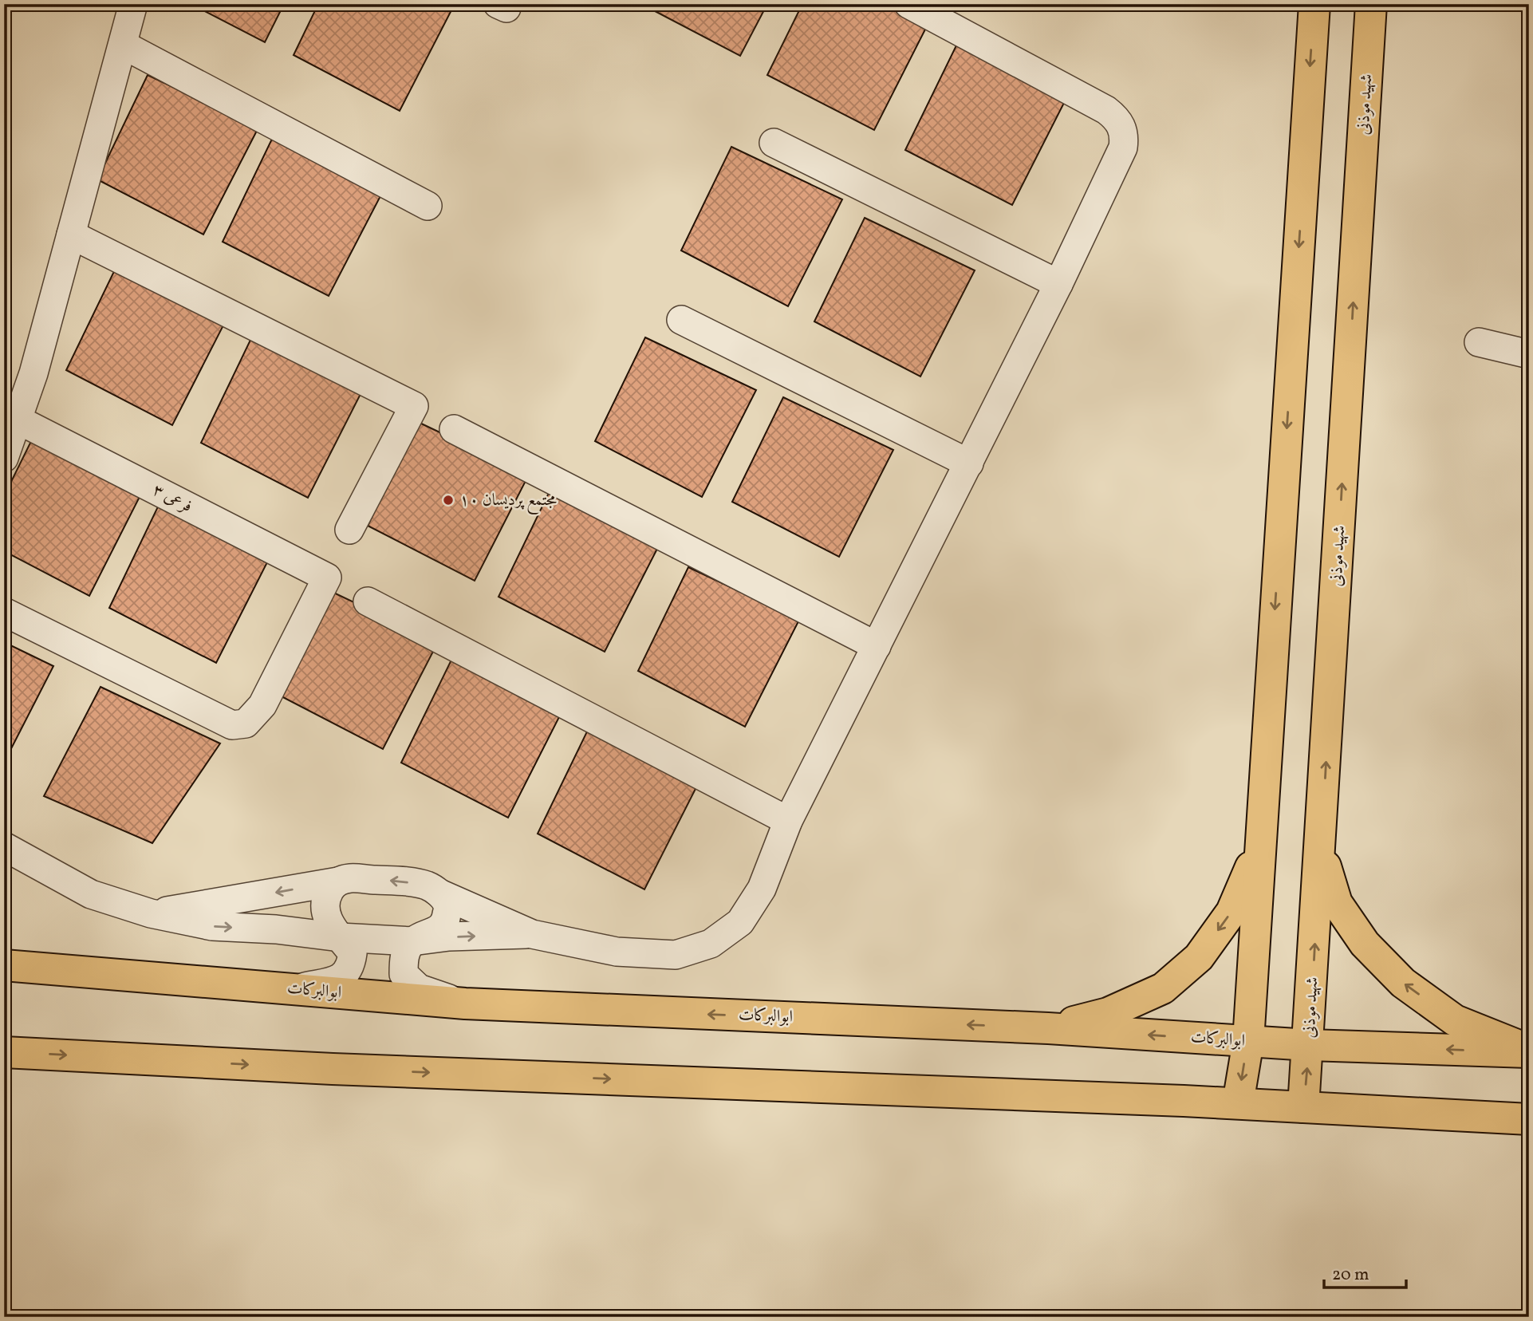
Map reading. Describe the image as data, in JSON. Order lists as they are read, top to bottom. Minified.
{"streets":{"main road":["شهید موذنی","ابوالبرکات"],"street":["فرعی ۳"]},"crossings":[["شهید موذنی","ابوالبرکات"]],"places":["مجتمع پردیسان ۱۰"],"scale_bar":"20 m"}
